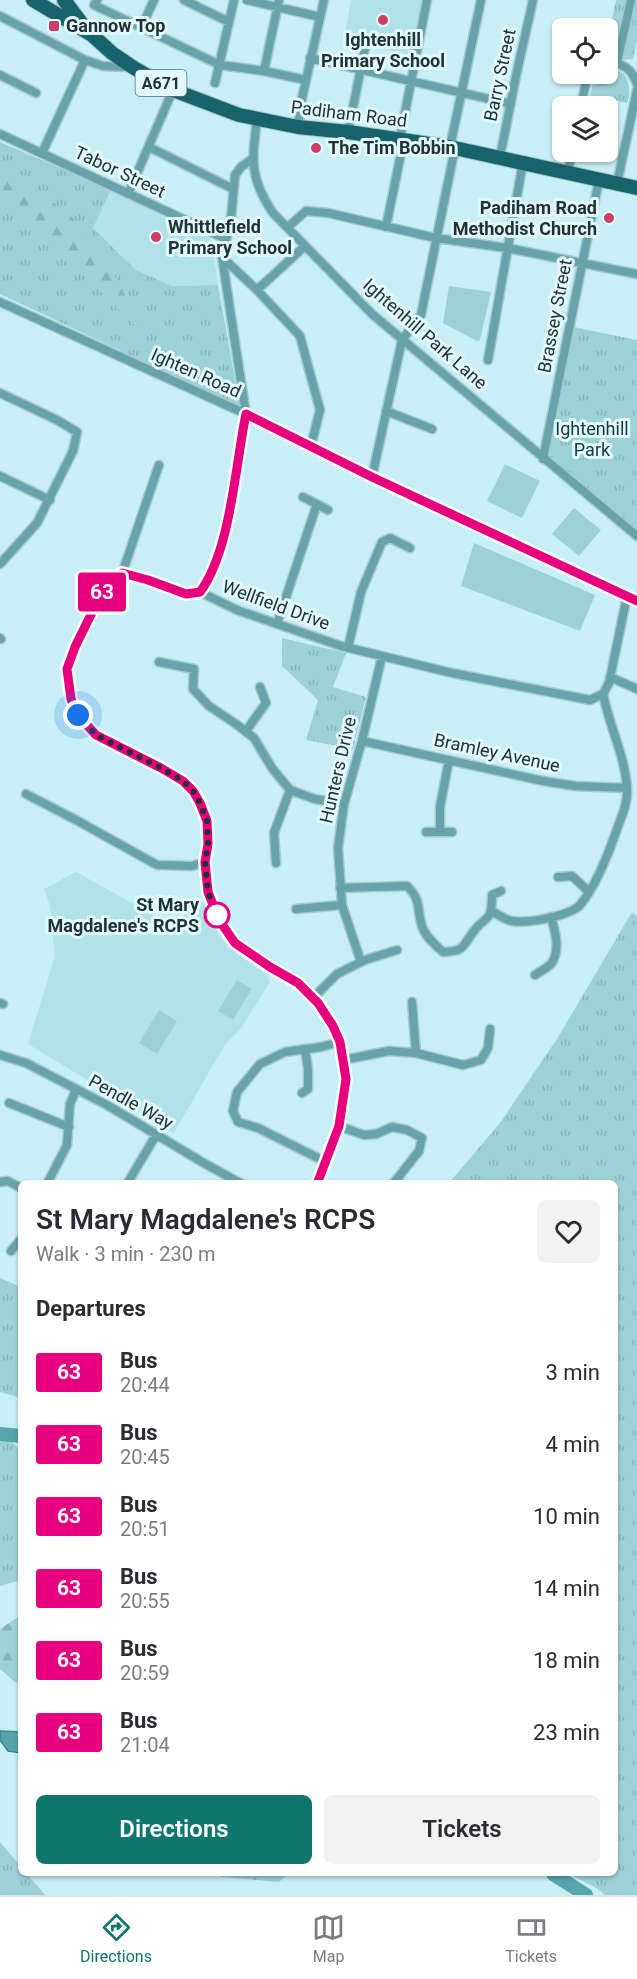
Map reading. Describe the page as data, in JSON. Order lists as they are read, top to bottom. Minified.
{"streets":{"main road":["A671","Padiham Road"],"street":["Barry Street","Tabor Street","Brassey Street","Ightenhill Park Lane","Ighten Road","Wellfield Drive","Bramley Avenue","Hunters Drive","Pendle Way"]},"crossings":[["Barry Street","Padiham Road"],["Padiham Road","Brassey Street"],["Padiham Road","Ightenhill Park Lane"],["Brassey Street","Ightenhill Park Lane"],["Wellfield Drive","Hunters Drive"],["Bramley Avenue","Hunters Drive"]],"parks":["Ightenhill Park"],"places":{"other":["Ightenhill Primary School","The Tim Bobbin","Padiham Road Methodist Church","Whittlefield Primary School","St Mary Magdalene's RCPS"],"transit":["Gannow Top"]},"lines":["bus line 63"],"page":{"on_map":"63","heading":[["St Mary Magdalene's RCPS","Walk · 3 min · 230 m"],"Departures"],"list":[{"mark":"63","name":"Bus","note":"20:44","value":"3 min"},{"mark":"63","name":"Bus","note":"20:45","value":"4 min"},{"mark":"63","name":"Bus","note":"20:51","value":"10 min"},{"mark":"63","name":"Bus","note":"20:55","value":"14 min"},{"mark":"63","name":"Bus","note":"20:59","value":"18 min"},{"mark":"63","name":"Bus","note":"21:04","value":"23 min"}],"buttons":["Directions","Tickets"],"tabs":["Directions","Map","Tickets"]}}
